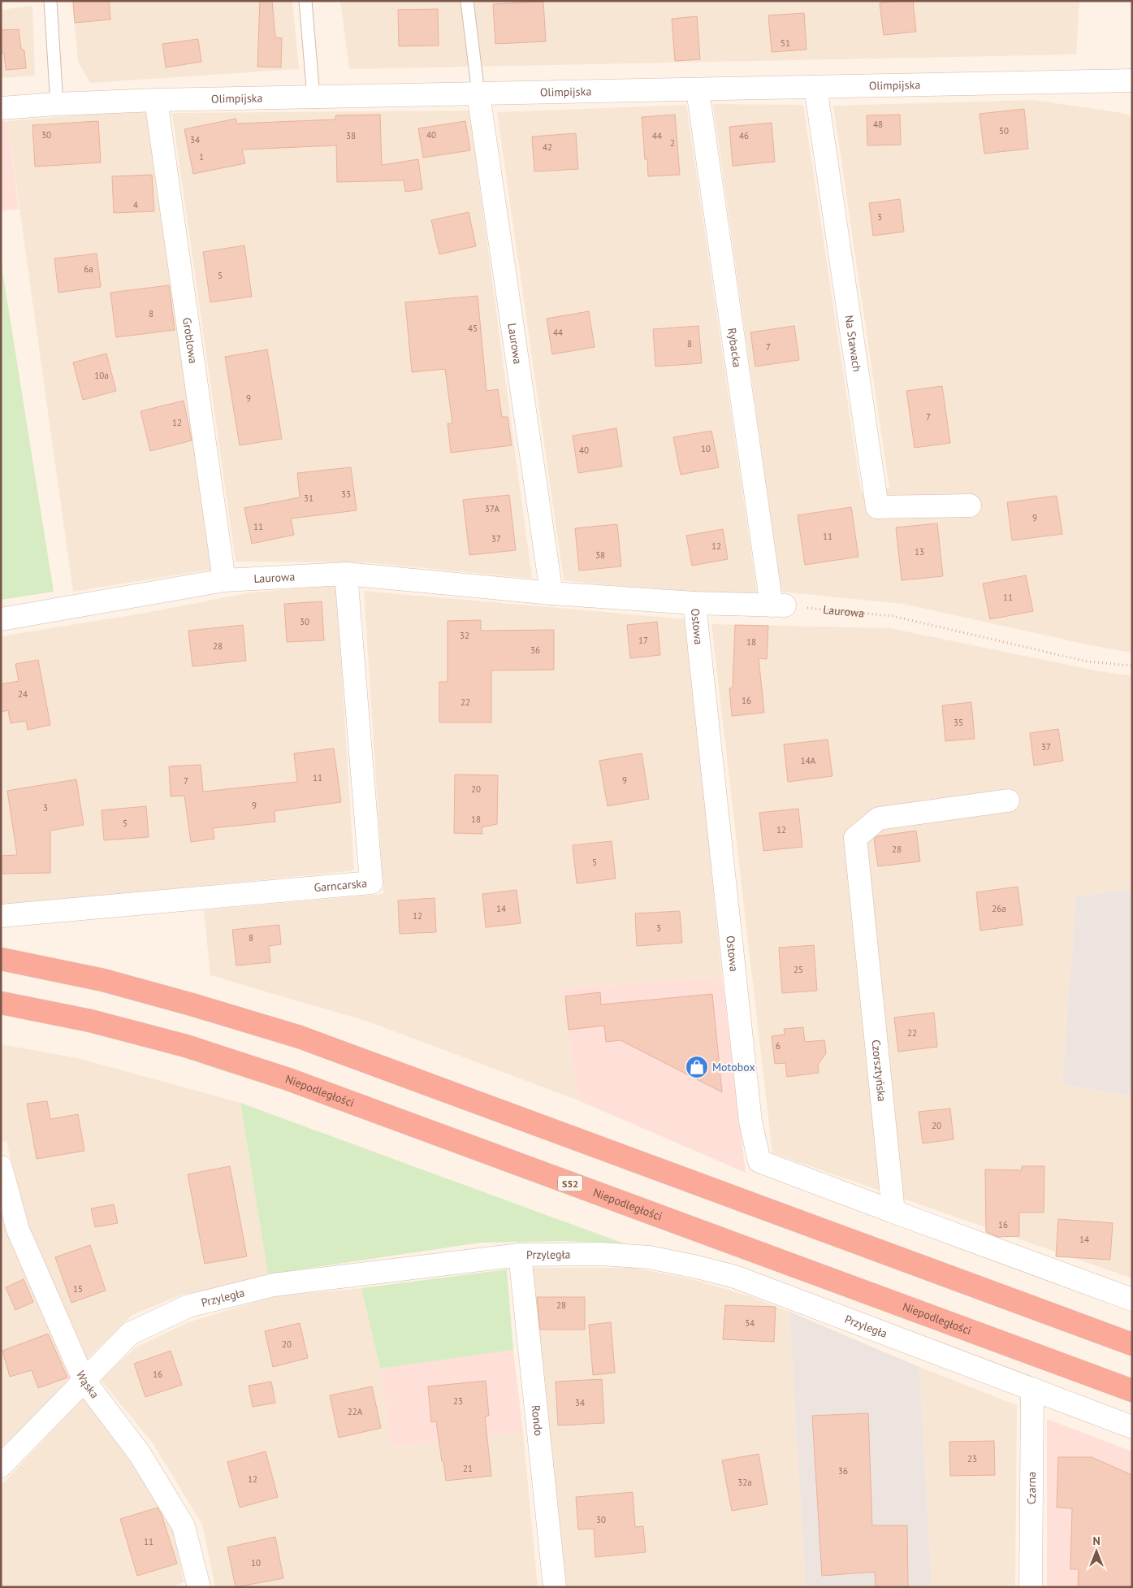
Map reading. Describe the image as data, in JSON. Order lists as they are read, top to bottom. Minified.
{"streets":{"highway":["Niepodległości","S52"],"street":["Olimpijska","Groblowa","Na Stawach","Laurowa","Rybacka","Ostowa","Garncarska","Czorsztyńska","Przyległa","Wąska","Rondo","Czarna"]},"crossings":[["Olimpijska","Groblowa"],["Olimpijska","Na Stawach"],["Olimpijska","Laurowa"],["Olimpijska","Rybacka"],["Groblowa","Laurowa"],["Laurowa","Rybacka"],["Laurowa","Ostowa"],["Laurowa","Garncarska"],["Ostowa","Czorsztyńska"],["Przyległa","Wąska"],["Przyległa","Rondo"],["Przyległa","Czarna"]],"places":{"shop":["Motobox"]},"house_numbers":["51","48","50","30","40","38","44","46","34","2","42","1","4","3","6a","5","8","45","44","8","7","10a","9","7","12","10","40","33","31","37A","9","11","11","37","12","13","38","11","30","32","17","18","28","36","24","16","22","35","37","14A","11","9","7","20","9","3","18","5","12","28","5","14","26a","12","3","8","25","22","6","20","16","14","15","28","34","20","16","23","34","22A","23","21","36","12","32a","30","11","10"],"north":"top"}
